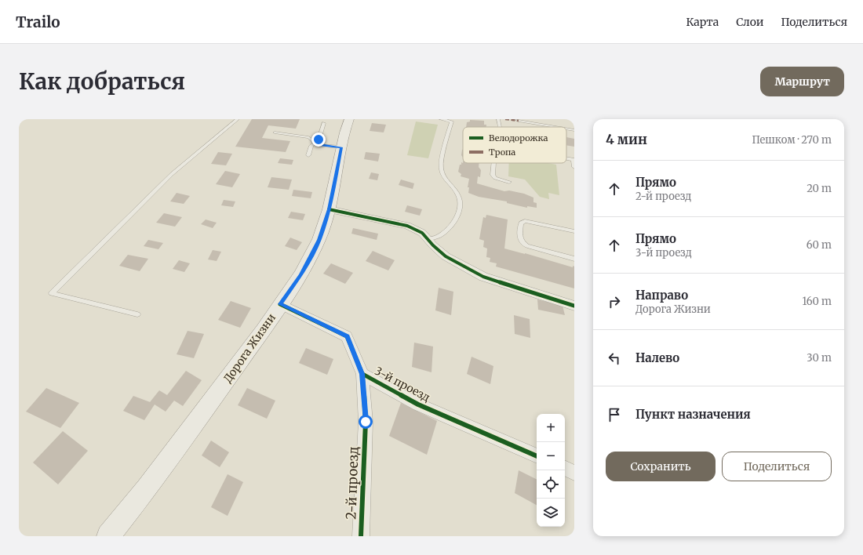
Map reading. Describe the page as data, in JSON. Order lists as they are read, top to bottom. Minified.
{"streets":{"main road":["Дорога Жизни"],"street":["3-й проезд","2-й проезд"]},"crossings":[["Дорога Жизни","3-й проезд"],["3-й проезд","2-й проезд"]],"legend":["Велодорожка","Тропа"],"page":{"header":"Trailo","nav":["Карта","Слои","Поделиться"],"buttons":["Маршрут",["Сохранить","Поделиться"]],"title":"Как добраться","heading":["4 мин","Пешком · 270 m"],"list":[["Прямо","2-й проезд","20 m"],["Прямо","3-й проезд","60 m"],["Направо","Дорога Жизни","160 m"],["Налево","30 m"],"Пункт назначения"],"map_buttons":["+","−"]}}
